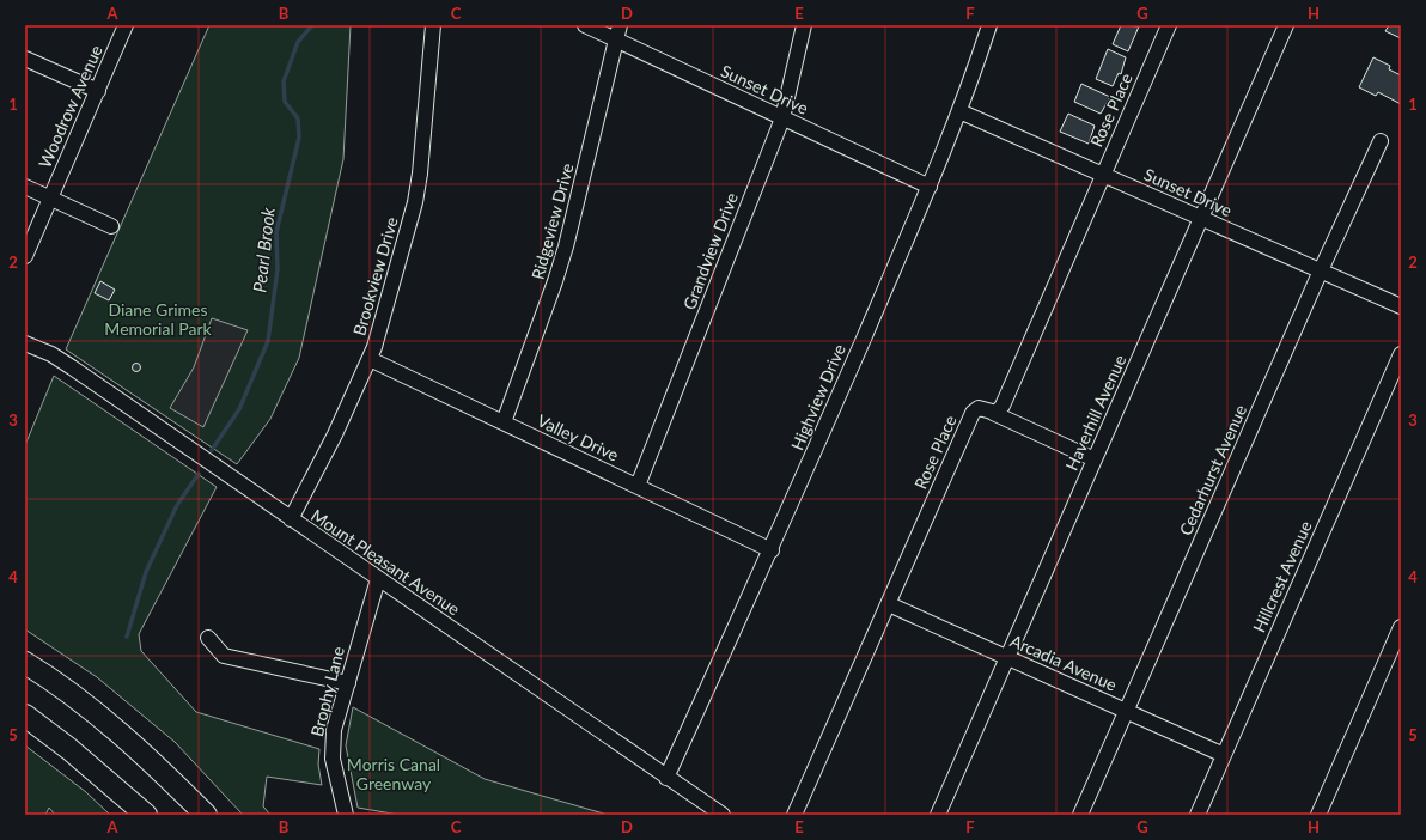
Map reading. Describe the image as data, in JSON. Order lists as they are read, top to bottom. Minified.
{"streets":{"street":["Sunset Drive","Woodrow Avenue","Rose Place","Ridgeview Drive","Grandview Drive","Brookview Drive","Highview Drive","Haverhill Avenue","Valley Drive","Cedarhurst Avenue","Mount Pleasant Avenue","Hillcrest Avenue","Arcadia Avenue","Brophy Lane"]},"crossings":[["Sunset Drive","Rose Place"],["Sunset Drive","Ridgeview Drive"],["Sunset Drive","Grandview Drive"],["Sunset Drive","Highview Drive"],["Sunset Drive","Haverhill Avenue"],["Sunset Drive","Cedarhurst Avenue"],["Rose Place","Arcadia Avenue"],["Ridgeview Drive","Valley Drive"],["Grandview Drive","Valley Drive"],["Brookview Drive","Valley Drive"],["Brookview Drive","Mount Pleasant Avenue"],["Highview Drive","Valley Drive"],["Highview Drive","Mount Pleasant Avenue"],["Haverhill Avenue","Arcadia Avenue"],["Cedarhurst Avenue","Arcadia Avenue"],["Mount Pleasant Avenue","Brophy Lane"],["Hillcrest Avenue","Arcadia Avenue"]],"water":["Pearl Brook"],"parks":["Diane Grimes Memorial Park","Morris Canal Greenway"],"grid":{"columns":["A","B","C","D","E","F","G","H"],"rows":["1","2","3","4","5"]}}
